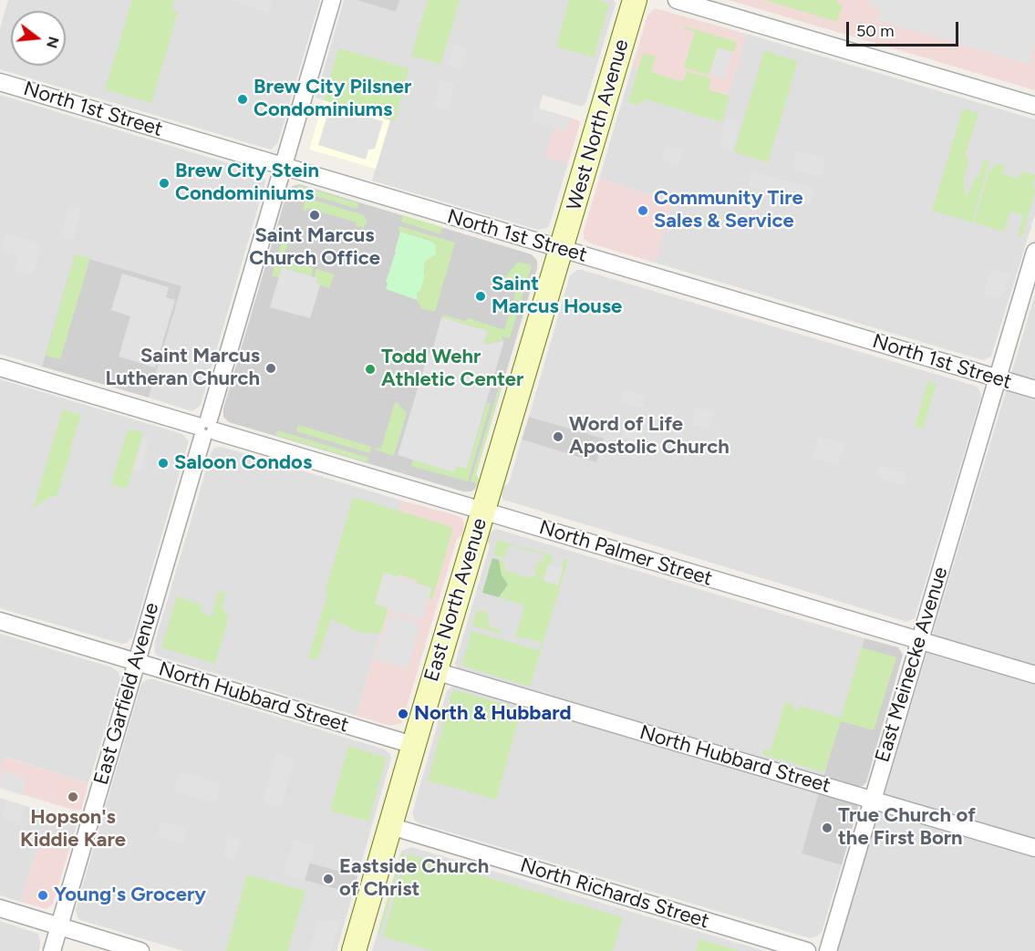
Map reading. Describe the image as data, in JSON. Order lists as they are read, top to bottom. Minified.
{"streets":{"main road":["West North Avenue","East North Avenue"],"street":["North 1st Street","North Palmer Street","East Meinecke Avenue","East Garfield Avenue","North Hubbard Street","North Richards Street"]},"crossings":[["North 1st Street","West North Avenue"],["North 1st Street","East North Avenue"],["North 1st Street","East Meinecke Avenue"],["North 1st Street","East Garfield Avenue"],["West North Avenue","East North Avenue"],["North Palmer Street","East North Avenue"],["North Palmer Street","East Meinecke Avenue"],["North Palmer Street","East Garfield Avenue"],["East North Avenue","North Hubbard Street"],["East North Avenue","North Richards Street"],["East Meinecke Avenue","North Hubbard Street"],["East Garfield Avenue","North Hubbard Street"]],"places":["Brew City Pilsner Condominiums","Brew City Stein Condominiums","Community Tire Sales & Service","Saint Marcus Church Office","Saint Marcus House","Saint Marcus Lutheran Church","Todd Wehr Athletic Center","Word of Life Apostolic Church","Saloon Condos","North & Hubbard","Hopson's Kiddie Kare","True Church of the First Born","Eastside Church of Christ","Young's Grocery"],"scale_bar":"50 m","north":"right"}
